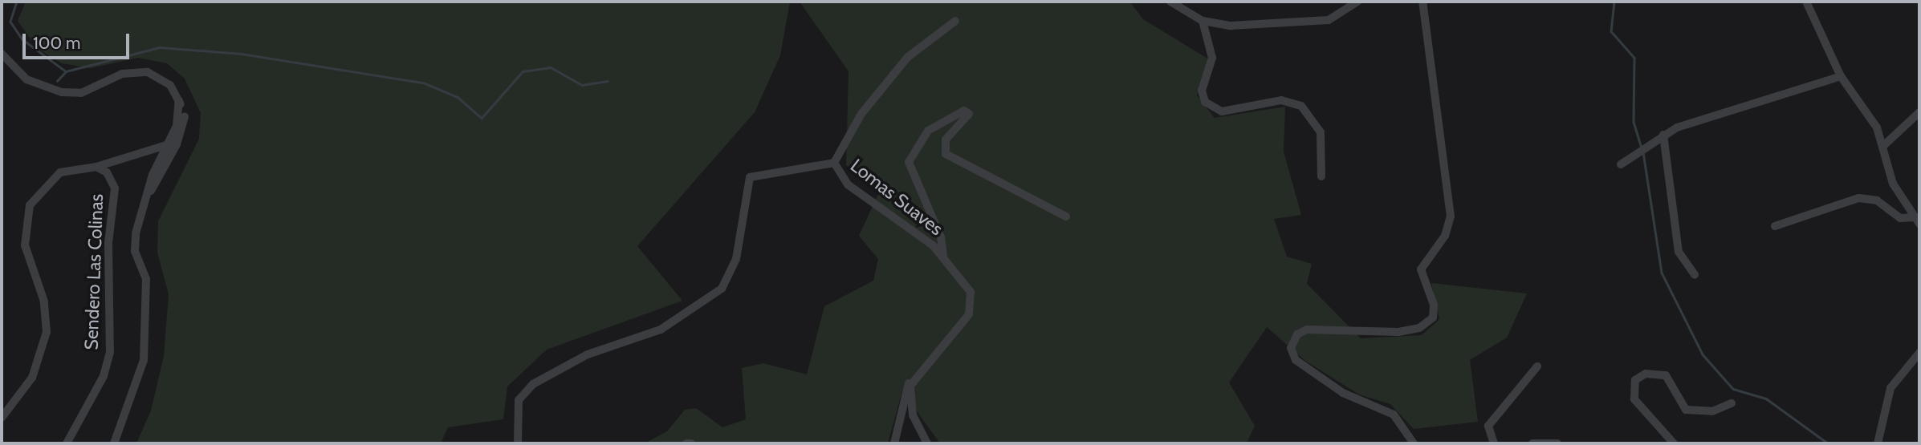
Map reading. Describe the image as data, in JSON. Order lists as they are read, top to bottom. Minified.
{"streets":{"street":["Lomas Suaves","Sendero Las Colinas"]},"scale_bar":"100 m"}
